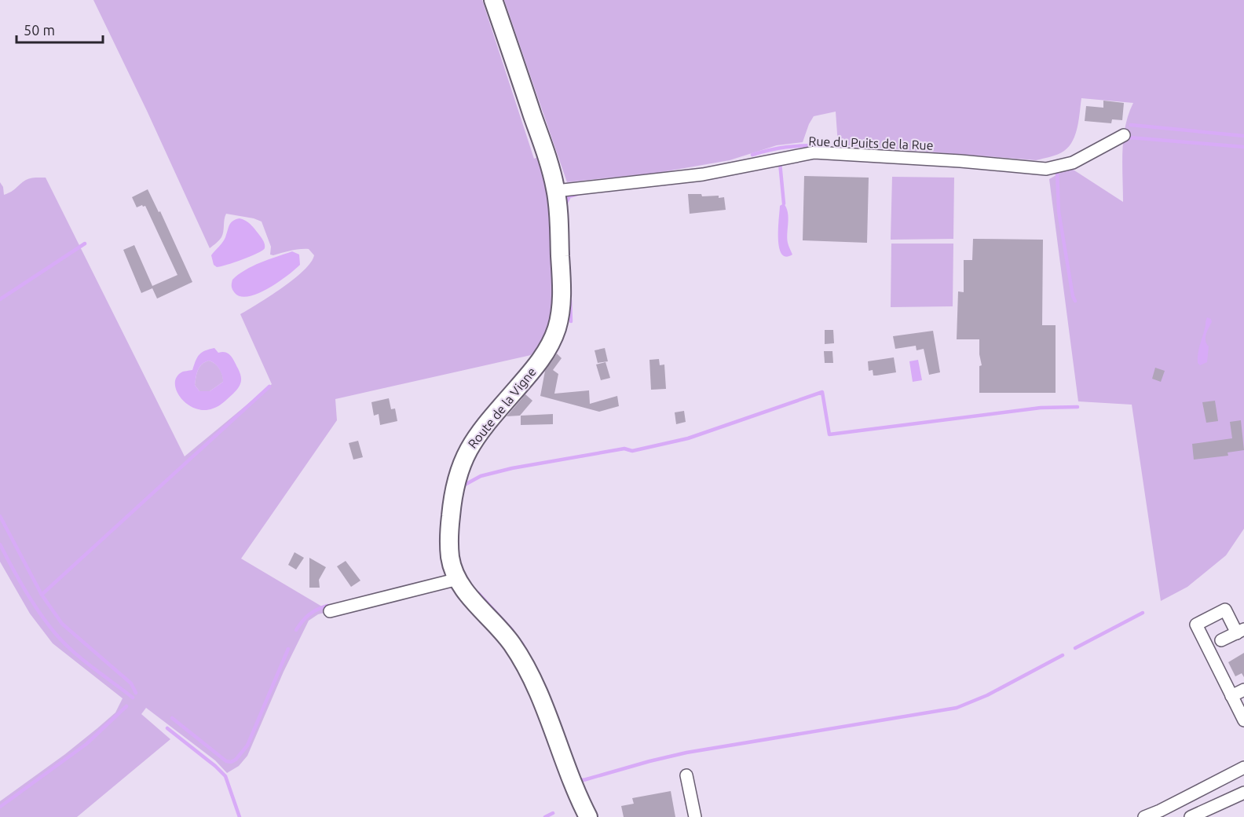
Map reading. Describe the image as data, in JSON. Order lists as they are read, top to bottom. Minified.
{"streets":{"street":["Rue du Puits de la Rue","Route de la Vigne"]},"crossings":[["Rue du Puits de la Rue","Route de la Vigne"]],"scale_bar":"50 m"}
